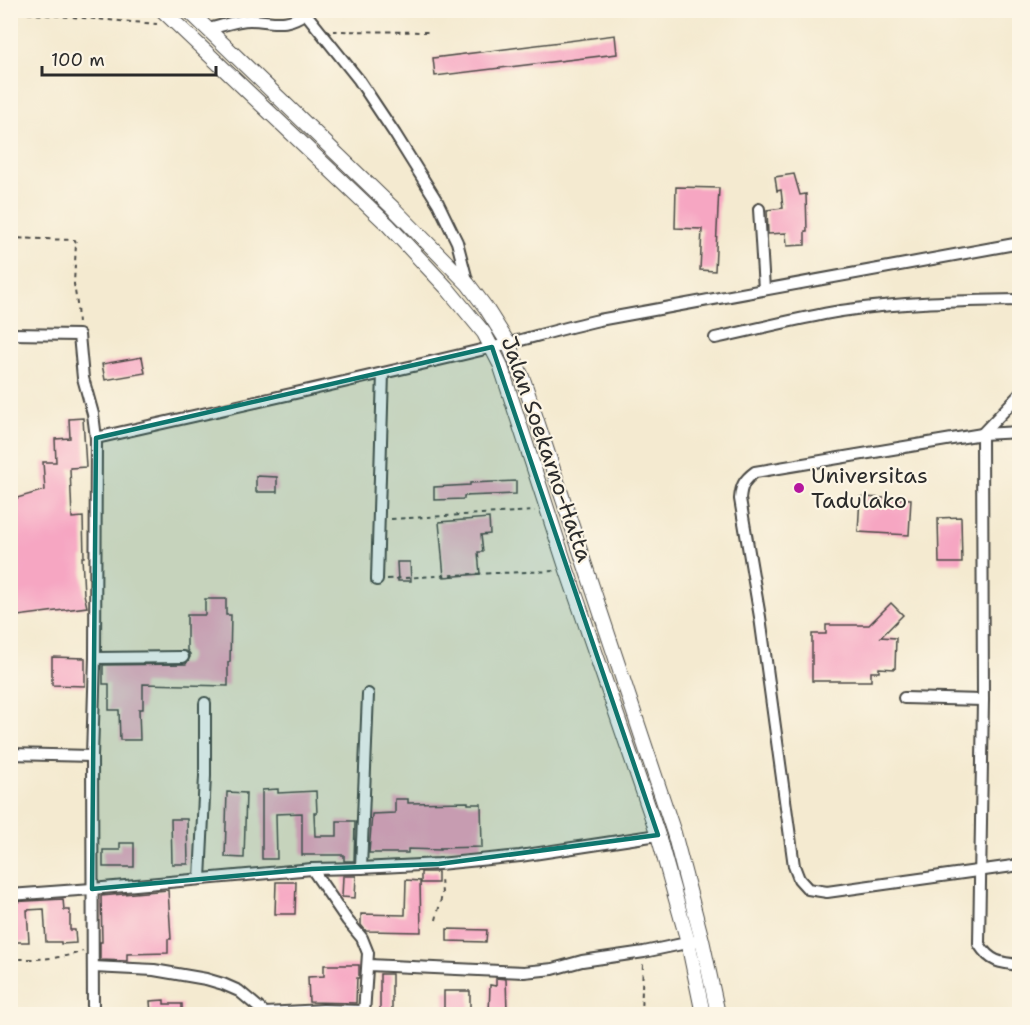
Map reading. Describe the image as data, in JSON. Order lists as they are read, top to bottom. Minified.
{"streets":{"main road":["Jalan Soekarno-Hatta"]},"places":["Universitas Tadulako"],"scale_bar":"100 m"}
